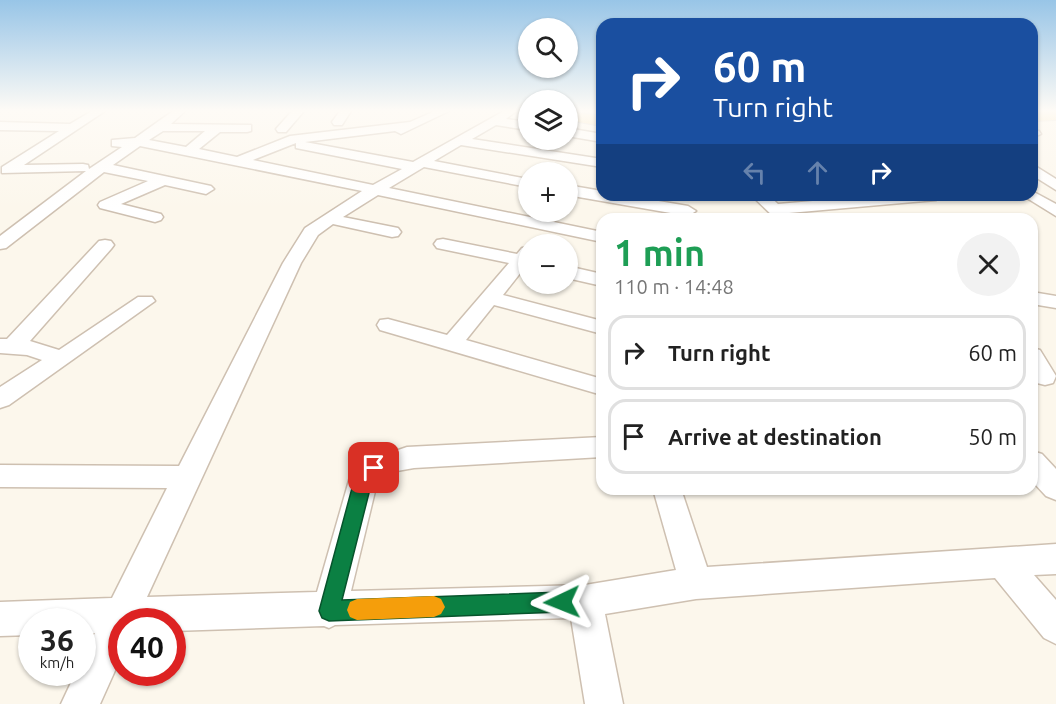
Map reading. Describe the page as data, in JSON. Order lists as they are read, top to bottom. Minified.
{"page":{"map_buttons":["+","−"],"turn":["60 m","Turn right"],"heading":["1 min","110 m · 14:48"],"list":[{"name":"Turn right","value":"60 m"},{"name":"Arrive at destination","value":"50 m"}],"speed":"36 km/h","limit":"40"}}
